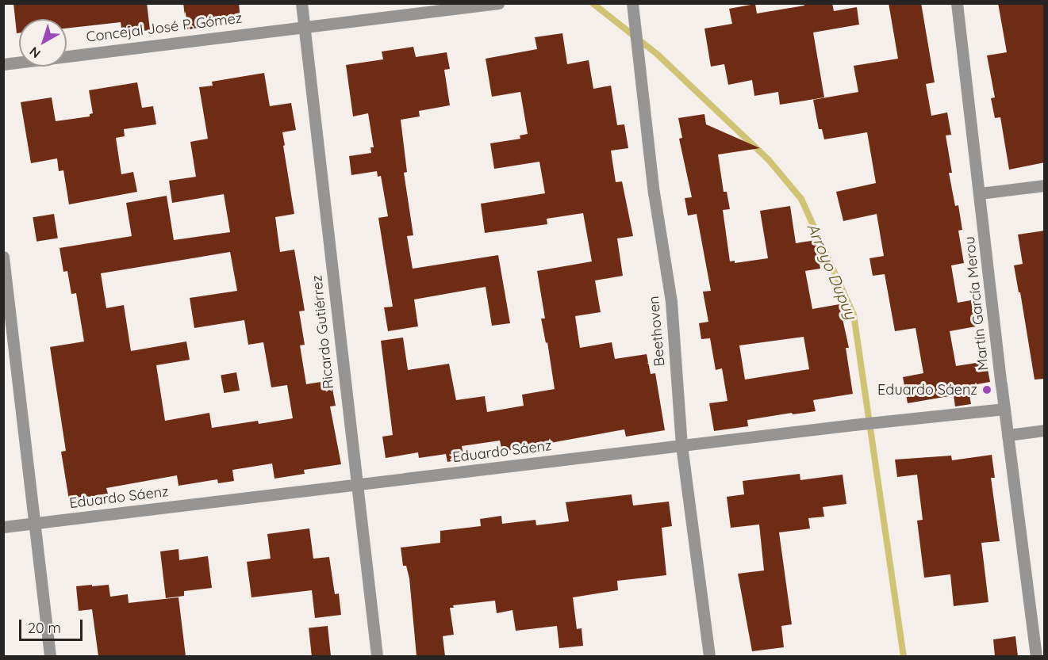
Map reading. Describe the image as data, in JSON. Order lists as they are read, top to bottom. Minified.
{"streets":{"street":["Concejal José P. Gómez","Martín García Merou","Beethoven","Ricardo Gutiérrez","Eduardo Sáenz"]},"crossings":[["Concejal José P. Gómez","Ricardo Gutiérrez"],["Martín García Merou","Eduardo Sáenz"],["Beethoven","Eduardo Sáenz"],["Ricardo Gutiérrez","Eduardo Sáenz"]],"water":["Arroyo Dupuy"],"places":["Eduardo Sáenz"],"scale_bar":"20 m","north":"bottom left"}
